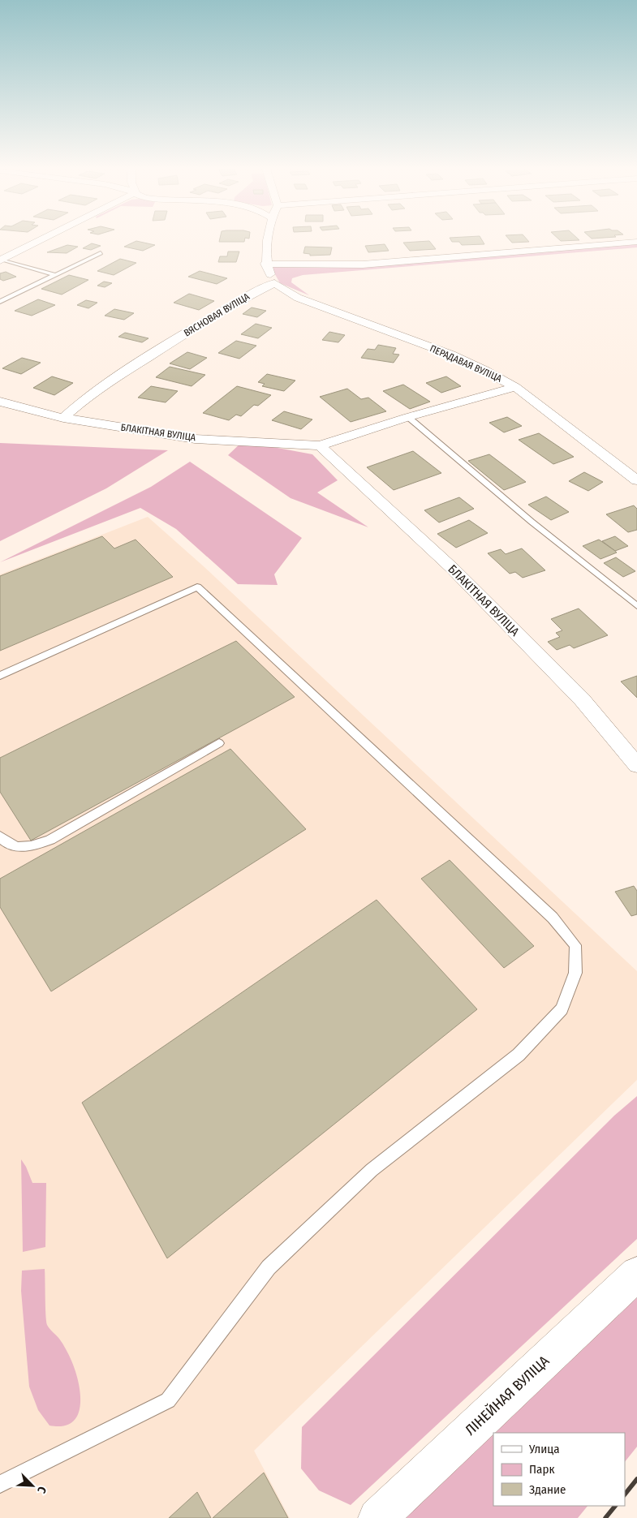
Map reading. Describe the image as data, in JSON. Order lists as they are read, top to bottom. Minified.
{"streets":{"street":["ВЯСНОВАЯ ВУЛІЦА","ПЕРАДАВАЯ ВУЛІЦА","БЛАКІТНАЯ ВУЛІЦА","ЛІНЕЙНАЯ ВУЛІЦА"]},"crossings":[["ВЯСНОВАЯ ВУЛІЦА","ПЕРАДАВАЯ ВУЛІЦА"],["ВЯСНОВАЯ ВУЛІЦА","БЛАКІТНАЯ ВУЛІЦА"],["ПЕРАДАВАЯ ВУЛІЦА","БЛАКІТНАЯ ВУЛІЦА"]],"legend":["Улица","Парк","Здание"],"north":"bottom right"}
